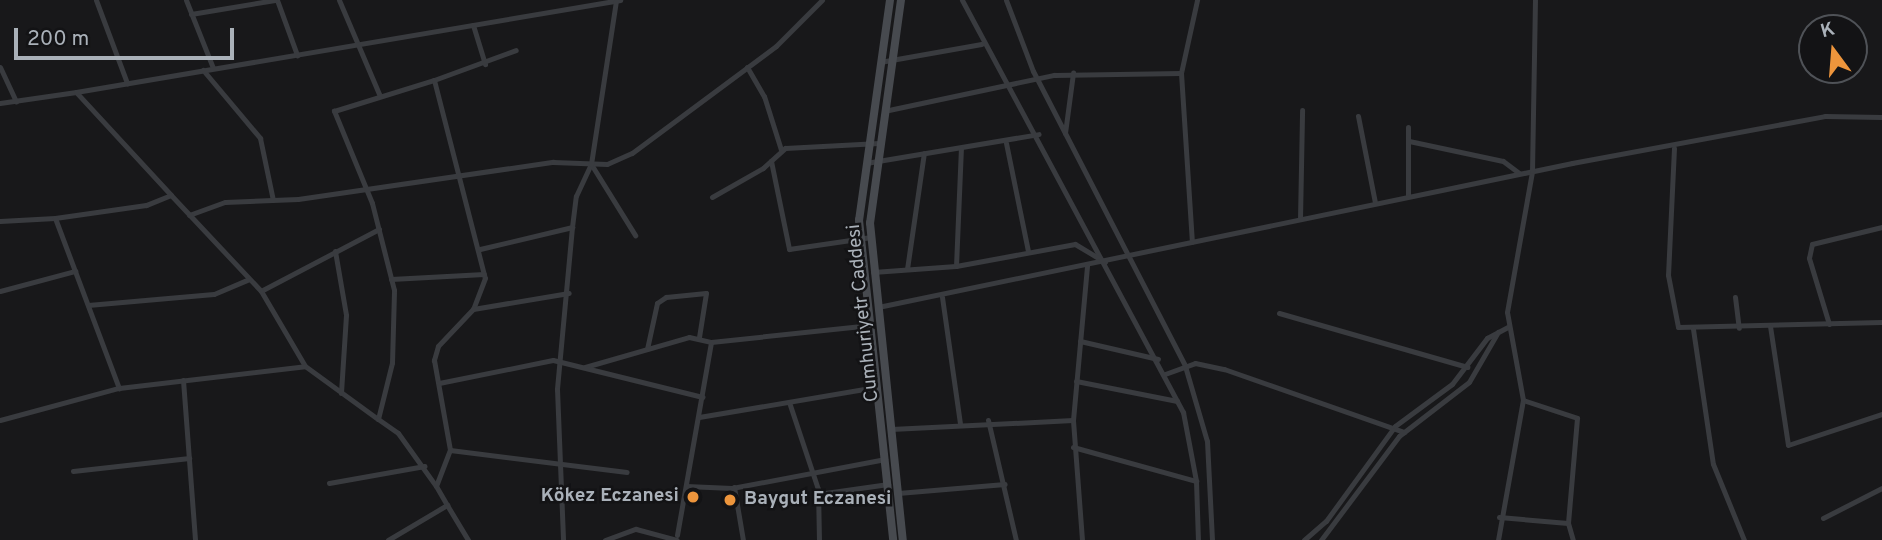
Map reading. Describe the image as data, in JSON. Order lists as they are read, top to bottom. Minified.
{"streets":{"main road":["Cumhuriyetr Caddesi"]},"places":["Kökez Eczanesi","Baygut Eczanesi"],"scale_bar":"200 m","north":"top"}
